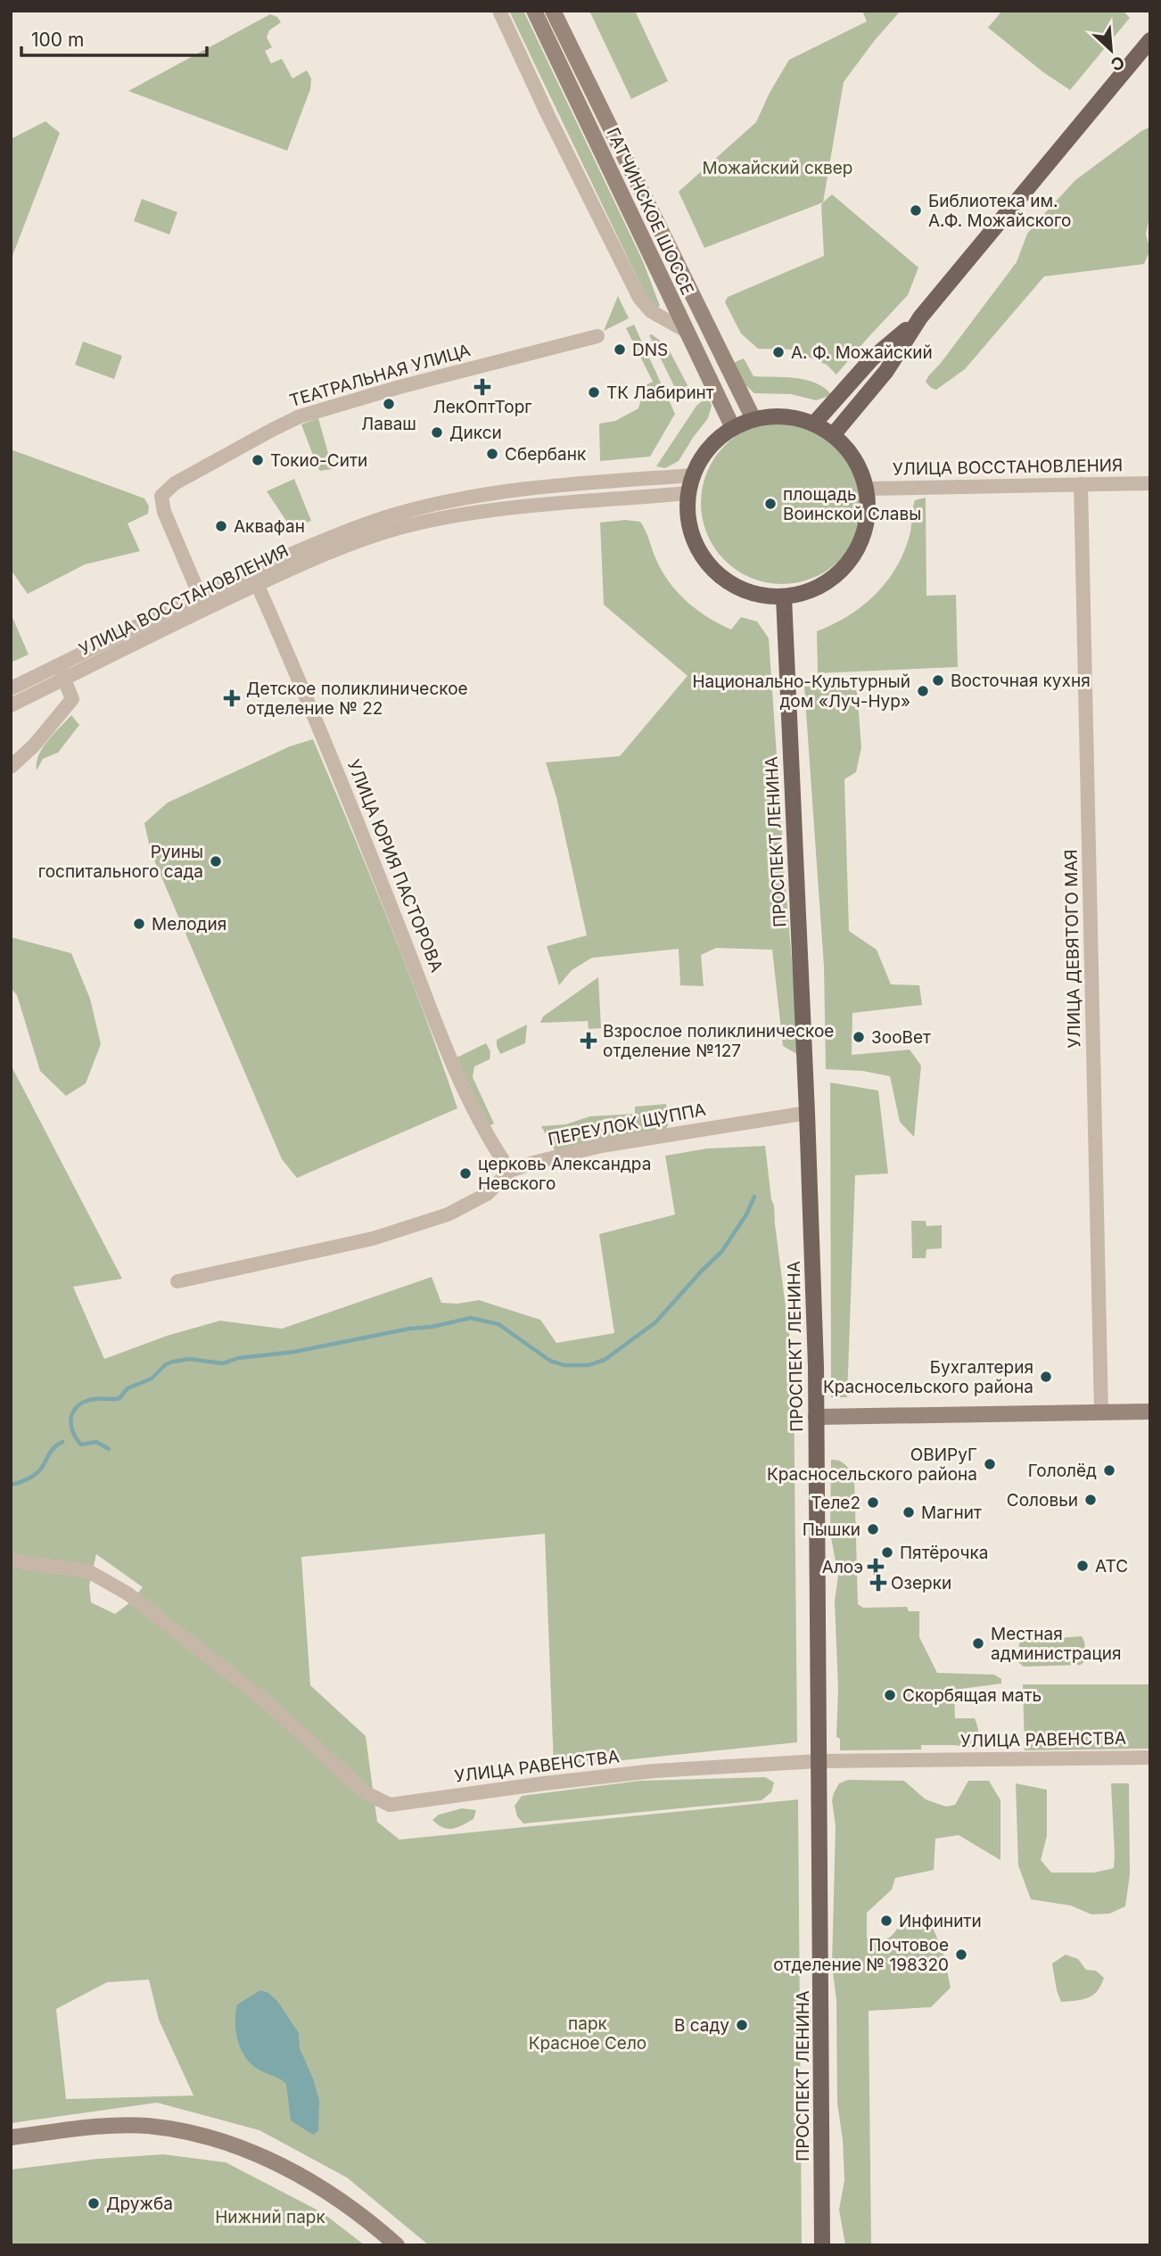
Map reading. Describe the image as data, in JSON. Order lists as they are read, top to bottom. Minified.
{"streets":{"main road":["ГАТЧИНСКОЕ ШОССЕ","ПРОСПЕКТ ЛЕНИНА"],"street":["ТЕАТРАЛЬНАЯ УЛИЦА","УЛИЦА ВОССТАНОВЛЕНИЯ","УЛИЦА ЮРИЯ ПАСТОРОВА","УЛИЦА ДЕВЯТОГО МАЯ","ПЕРЕУЛОК ЩУППА","УЛИЦА РАВЕНСТВА"]},"crossings":[["ГАТЧИНСКОЕ ШОССЕ","УЛИЦА ВОССТАНОВЛЕНИЯ"],["ГАТЧИНСКОЕ ШОССЕ","ПРОСПЕКТ ЛЕНИНА"],["ТЕАТРАЛЬНАЯ УЛИЦА","УЛИЦА ВОССТАНОВЛЕНИЯ"],["УЛИЦА ВОССТАНОВЛЕНИЯ","ПРОСПЕКТ ЛЕНИНА"],["УЛИЦА ВОССТАНОВЛЕНИЯ","УЛИЦА ЮРИЯ ПАСТОРОВА"],["УЛИЦА ВОССТАНОВЛЕНИЯ","УЛИЦА ДЕВЯТОГО МАЯ"],["ПРОСПЕКТ ЛЕНИНА","ПЕРЕУЛОК ЩУППА"],["ПРОСПЕКТ ЛЕНИНА","УЛИЦА РАВЕНСТВА"],["УЛИЦА ЮРИЯ ПАСТОРОВА","ПЕРЕУЛОК ЩУППА"]],"parks":["Можайский сквер","парк Красное Село","Нижний парк"],"places":{"other":["Библиотека им. А.Ф. Можайского","DNS","А. Ф. Можайский","ТК Лабиринт","Лаваш","Дикси","Сбербанк","Токио-Сити","площадь Воинской Славы","Аквафан","Восточная кухня","Национально-Культурный дом «Луч-Нур»","Руины госпитального сада","Мелодия","ЗооВет","церковь Александра Невского","Бухгалтерия Красносельского района","ОВИРуГ Красносельского района","Гололёд","Соловьи","Теле2","Магнит","Пышки","Пятёрочка","АТС","Местная администрация","Скорбящая мать","Инфинити","Почтовое отделение № 198320","В саду","Дружба"],"health":["ЛекОптТорг","Детское поликлиническое отделение № 22","Взрослое поликлиническое отделение №127","Алоэ","Озерки"]},"scale_bar":"100 m","north":"bottom right"}
